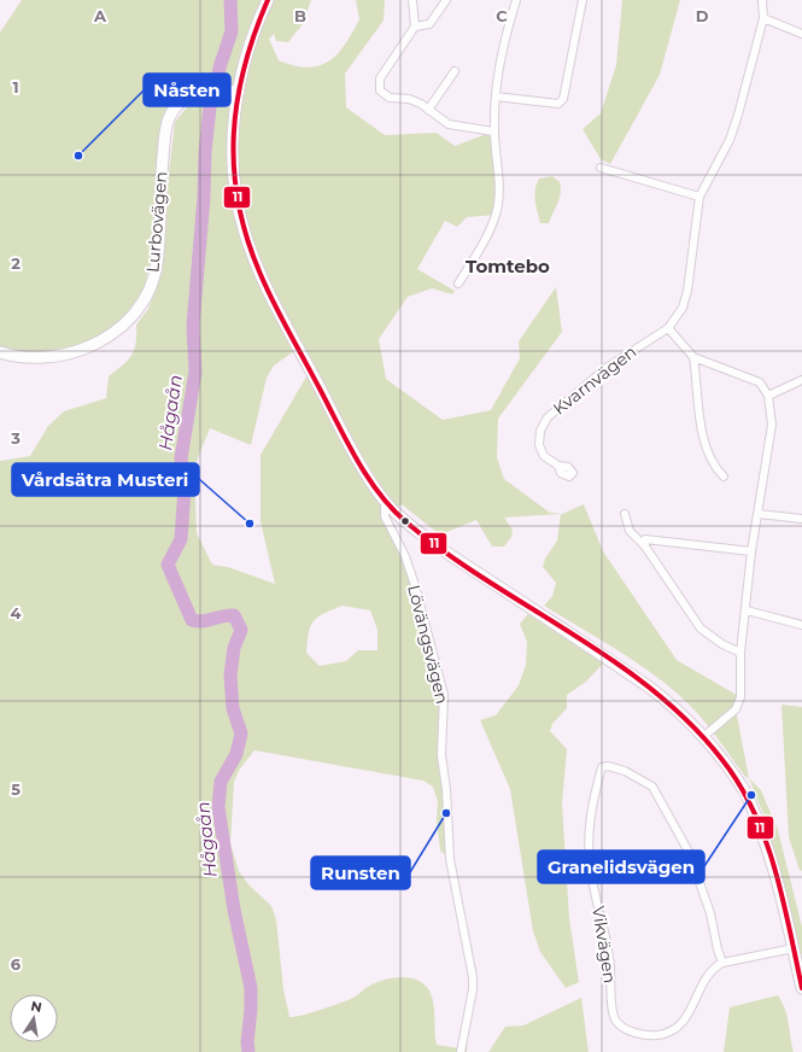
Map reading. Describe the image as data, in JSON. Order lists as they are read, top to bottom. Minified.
{"streets":{"street":["Lurbovägen","Kvarnvägen","Lövängsvägen","Vikvägen"]},"districts":["Tomtebo"],"water":["Hågaån"],"places":["Nåsten","Vårdsätra Musteri","Granelidsvägen","Runsten"],"lines":["transit line 11"],"north":"top","grid":{"columns":["A","B","C","D"],"rows":["1","2","3","4","5","6"]}}
